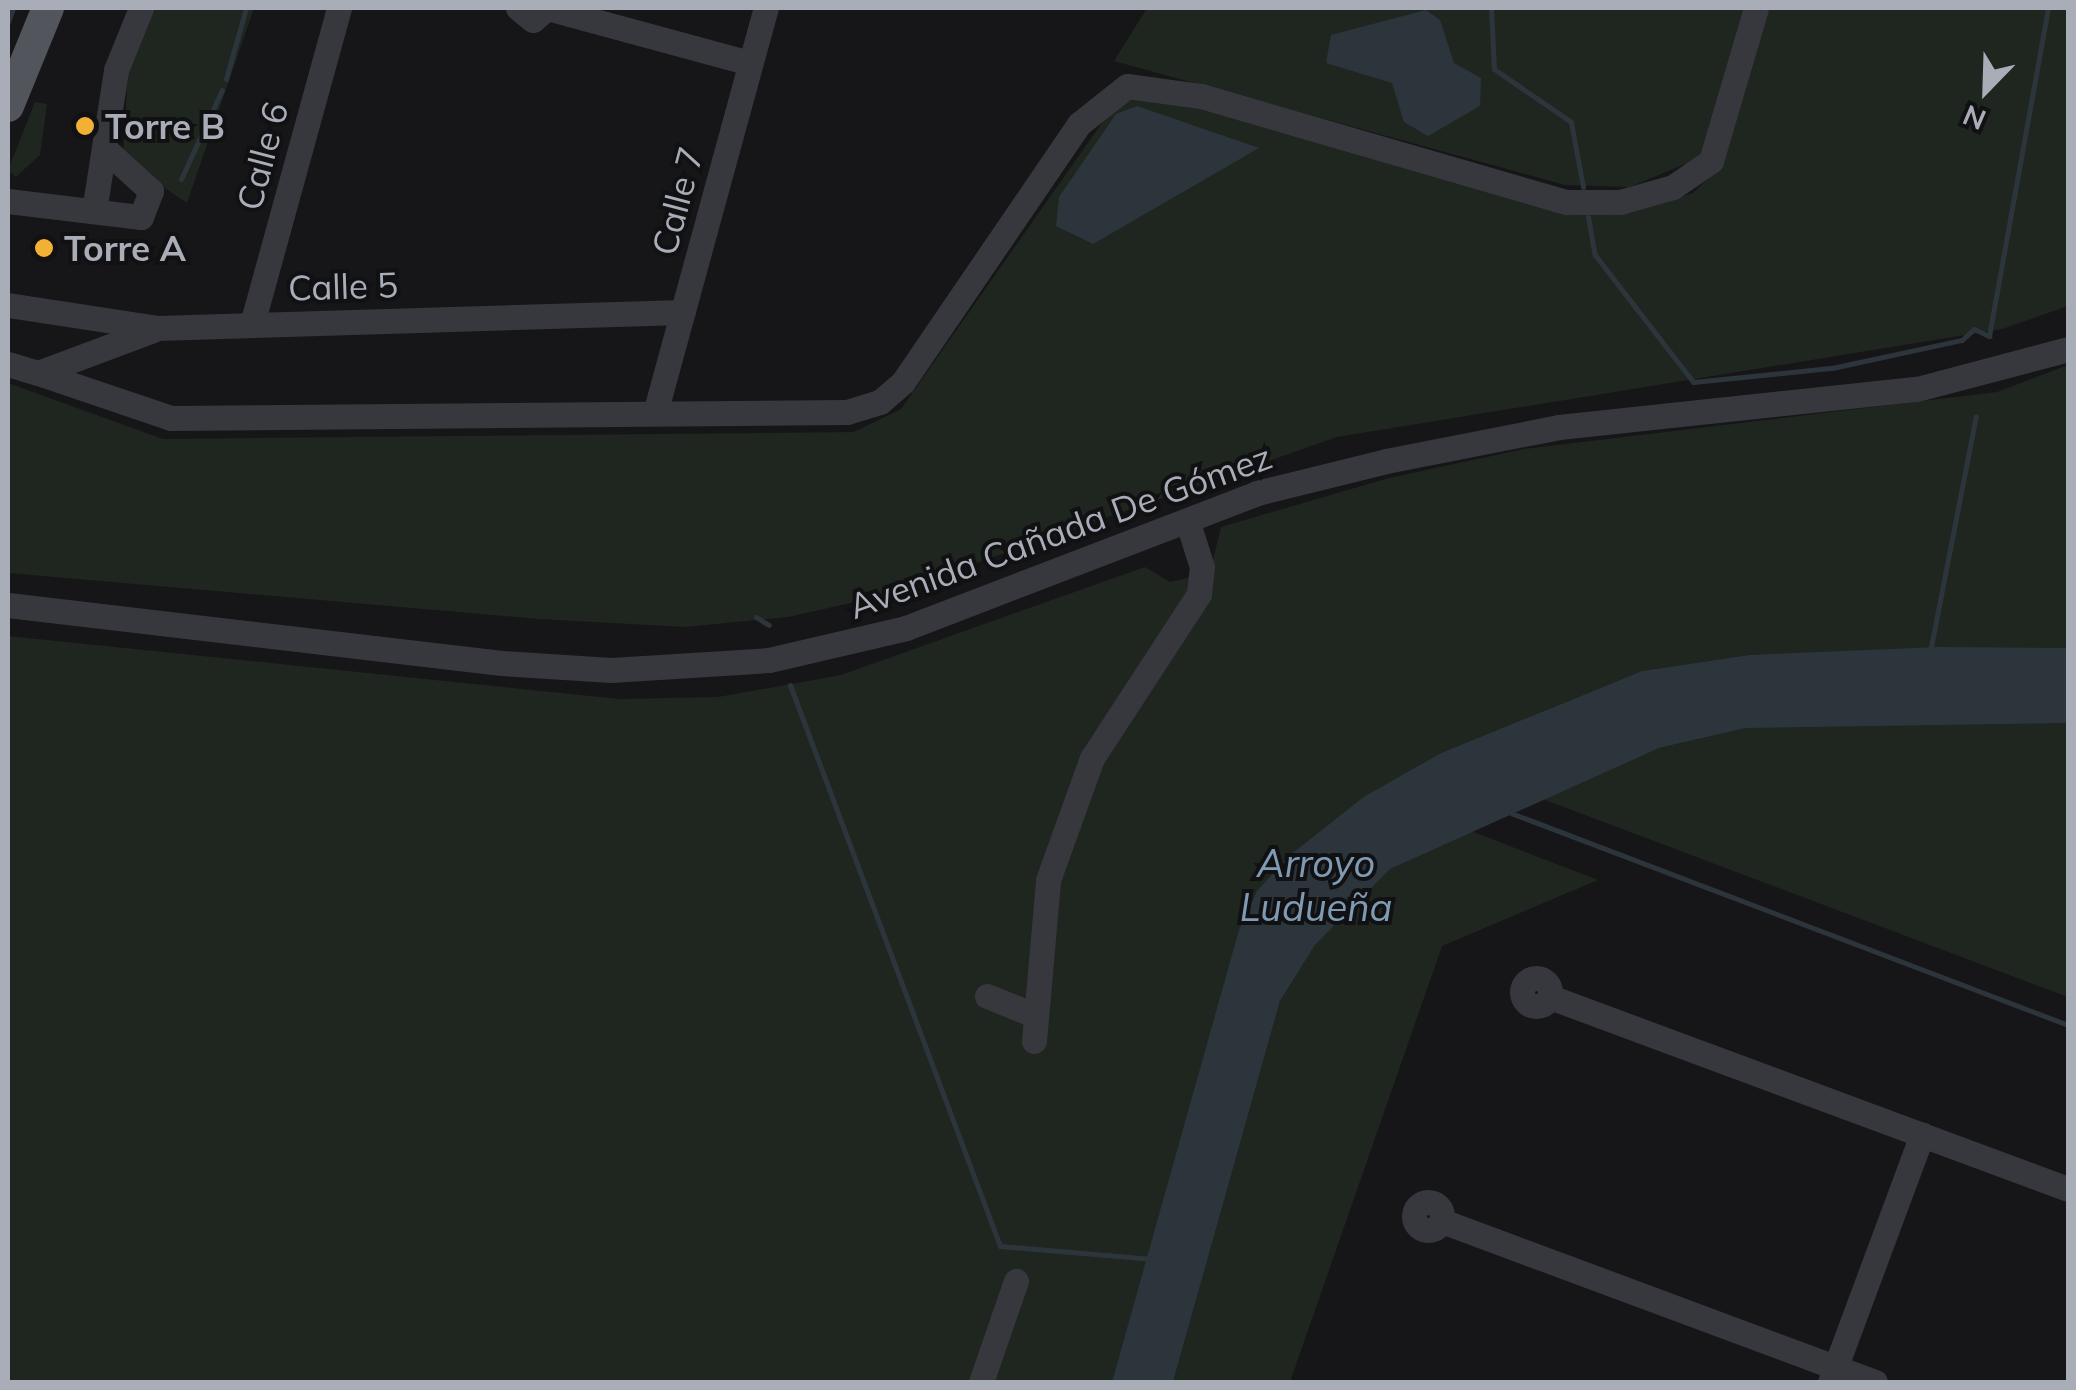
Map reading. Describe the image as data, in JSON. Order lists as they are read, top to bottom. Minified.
{"streets":{"street":["Calle 6","Calle 7","Calle 5","Avenida Cañada De Gómez"]},"crossings":[["Calle 6","Calle 5"],["Calle 7","Calle 5"]],"water":["Arroyo Ludueña"],"places":["Torre B","Torre A"],"north":"bottom left"}
